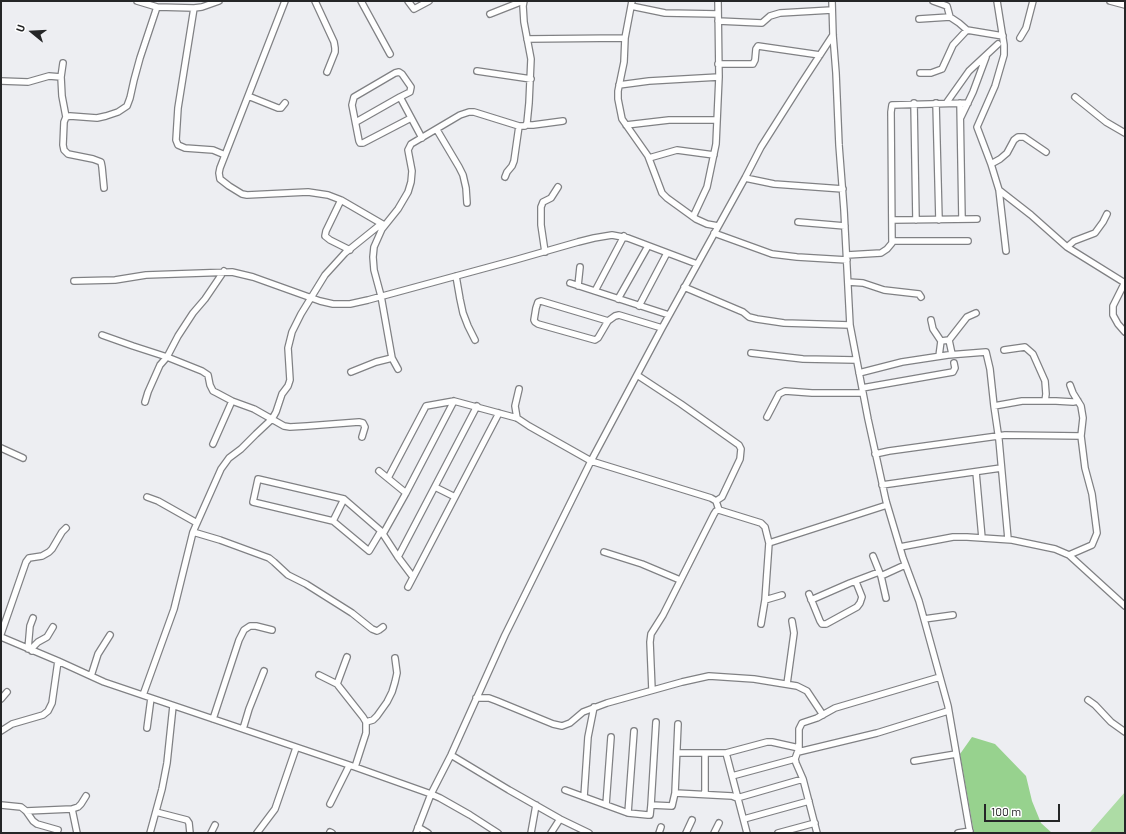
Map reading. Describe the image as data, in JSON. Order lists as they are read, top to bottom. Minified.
{"scale_bar":"100 m","north":"left"}
